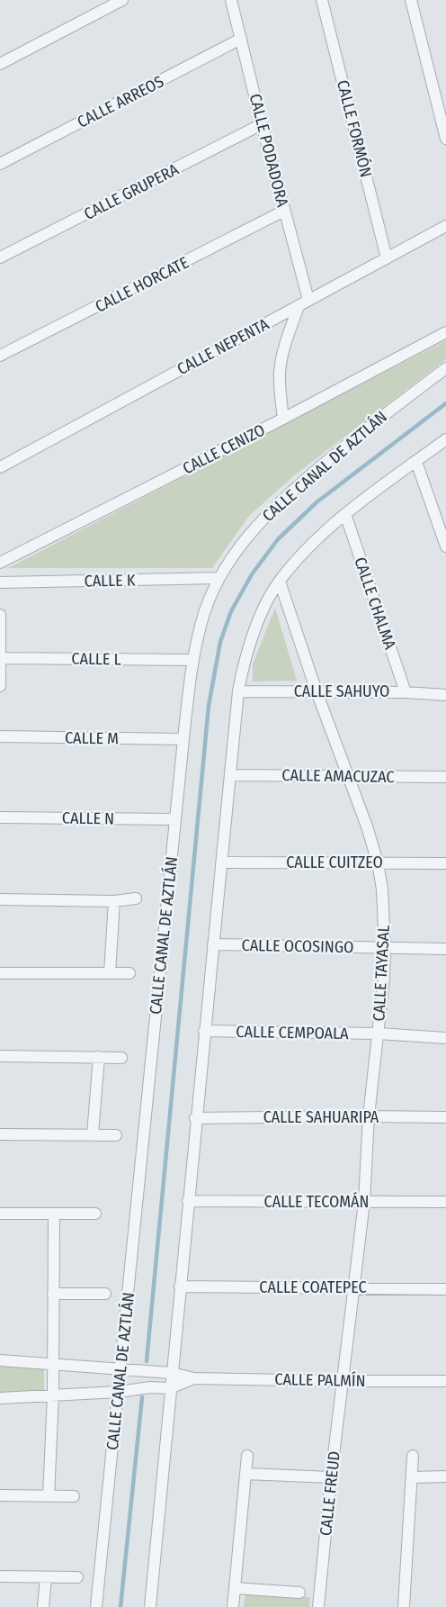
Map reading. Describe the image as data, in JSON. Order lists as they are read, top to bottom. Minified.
{"streets":{"street":["CALLE ARREOS","CALLE FORMÓN","CALLE PODADORA","CALLE GRUPERA","CALLE HORCATE","CALLE NEPENTA","CALLE CENIZO","CALLE CANAL DE AZTLÁN","CALLE K","CALLE CHALMA","CALLE L","CALLE SAHUYO","CALLE M","CALLE AMACUZAC","CALLE N","CALLE CUITZEO","CALLE OCOSINGO","CALLE TAYASAL","CALLE CEMPOALA","CALLE SAHUARIPA","CALLE TECOMÁN","CALLE COATEPEC","CALLE PALMÍN","CALLE FREUD"]},"crossings":[["CALLE ARREOS","CALLE PODADORA"],["CALLE FORMÓN","CALLE NEPENTA"],["CALLE PODADORA","CALLE GRUPERA"],["CALLE PODADORA","CALLE HORCATE"],["CALLE PODADORA","CALLE NEPENTA"],["CALLE CANAL DE AZTLÁN","CALLE K"],["CALLE CANAL DE AZTLÁN","CALLE L"],["CALLE CANAL DE AZTLÁN","CALLE M"],["CALLE CANAL DE AZTLÁN","CALLE N"],["CALLE CANAL DE AZTLÁN","CALLE PALMÍN"],["CALLE CHALMA","CALLE SAHUYO"],["CALLE SAHUYO","CALLE TAYASAL"],["CALLE AMACUZAC","CALLE TAYASAL"],["CALLE CUITZEO","CALLE TAYASAL"],["CALLE OCOSINGO","CALLE TAYASAL"],["CALLE TAYASAL","CALLE CEMPOALA"],["CALLE TAYASAL","CALLE SAHUARIPA"],["CALLE TAYASAL","CALLE TECOMÁN"],["CALLE TAYASAL","CALLE COATEPEC"],["CALLE TAYASAL","CALLE PALMÍN"],["CALLE TAYASAL","CALLE FREUD"],["CALLE PALMÍN","CALLE FREUD"]]}
